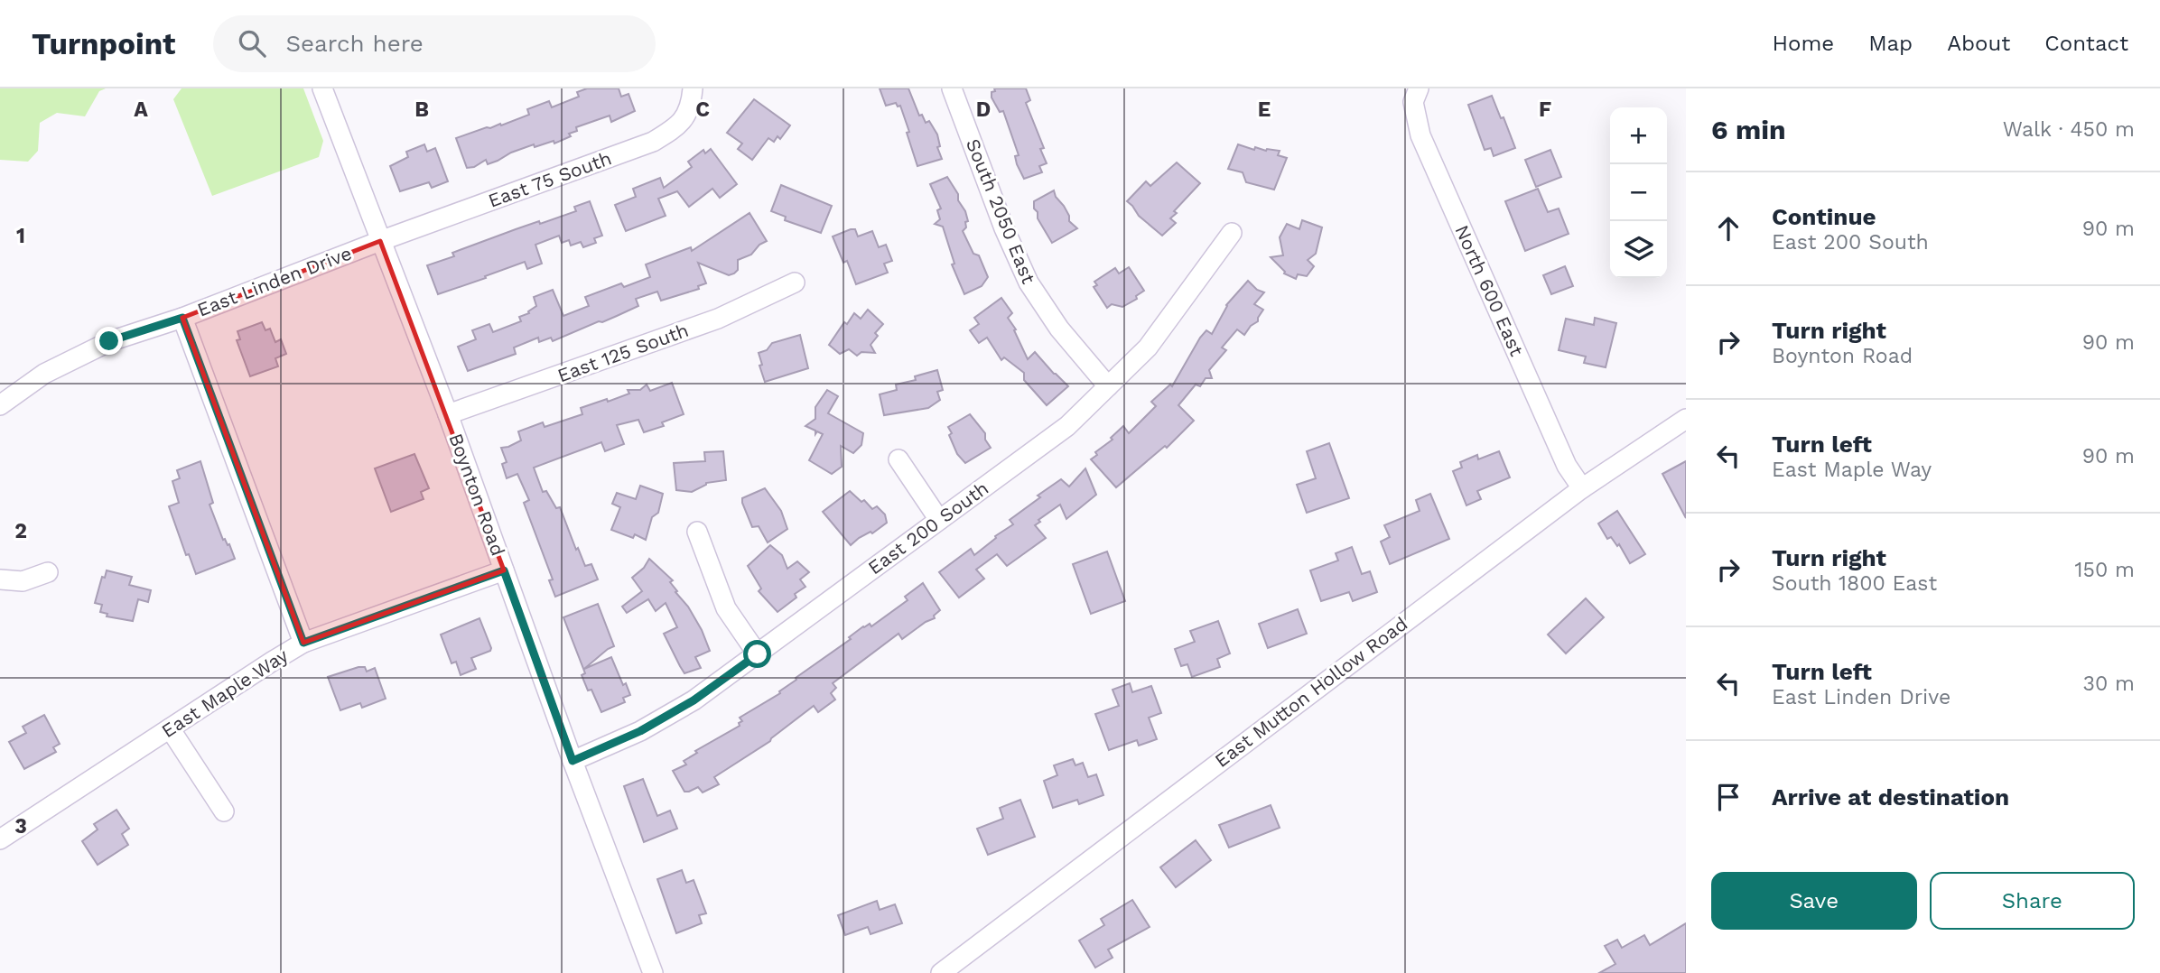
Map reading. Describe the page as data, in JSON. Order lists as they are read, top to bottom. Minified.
{"streets":{"street":["East 75 South","South 2050 East","East Linden Drive","North 600 East","East 125 South","Boynton Road","East 200 South","East Mutton Hollow Road","East Maple Way"]},"crossings":[["East 75 South","East Linden Drive"],["East 75 South","Boynton Road"],["South 2050 East","East 200 South"],["East Linden Drive","Boynton Road"],["North 600 East","East Mutton Hollow Road"],["East 125 South","Boynton Road"],["Boynton Road","East 200 South"],["Boynton Road","East Maple Way"]],"page":{"header":"Turnpoint","search":"Search here","nav":["Home","Map","About","Contact"],"heading":["6 min","Walk · 450 m"],"map_buttons":["+","−"],"list":[["Continue","East 200 South","90 m"],["Turn right","Boynton Road","90 m"],["Turn left","East Maple Way","90 m"],["Turn right","South 1800 East","150 m"],["Turn left","East Linden Drive","30 m"],"Arrive at destination"],"buttons":["Save","Share"]},"grid":{"columns":["A","B","C","D","E","F"],"rows":["1","2","3"]}}
